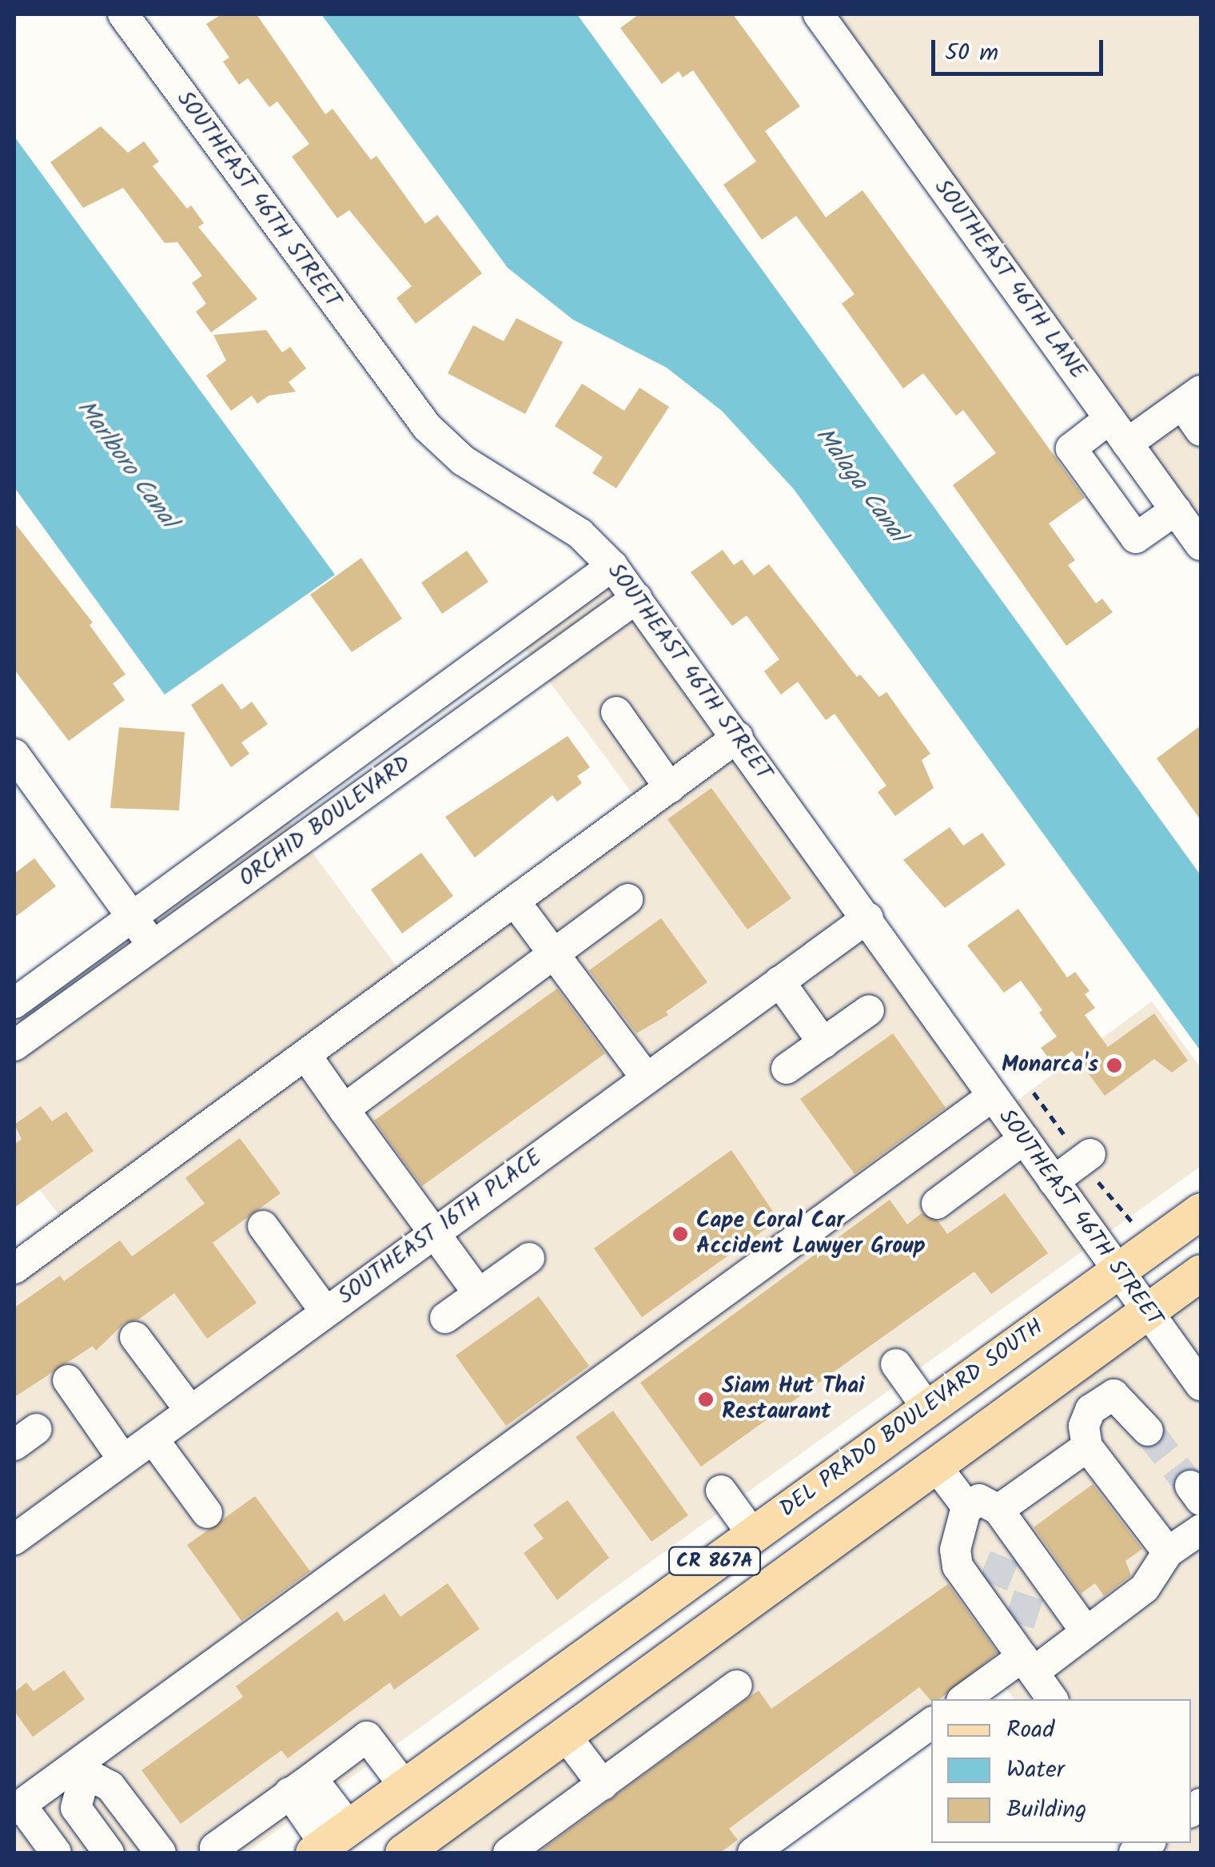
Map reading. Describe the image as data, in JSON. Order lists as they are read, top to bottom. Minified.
{"streets":{"main road":["DEL PRADO BOULEVARD SOUTH","CR 867A"],"street":["SOUTHEAST 46TH STREET","SOUTHEAST 46TH LANE","ORCHID BOULEVARD","SOUTHEAST 16TH PLACE"]},"crossings":[["SOUTHEAST 46TH STREET","ORCHID BOULEVARD"],["SOUTHEAST 46TH STREET","SOUTHEAST 16TH PLACE"],["SOUTHEAST 46TH STREET","DEL PRADO BOULEVARD SOUTH"],["SOUTHEAST 46TH STREET","CR 867A"]],"water":["Marlboro Canal","Malaga Canal"],"places":["Monarca's","Cape Coral Car Accident Lawyer Group","Siam Hut Thai Restaurant"],"legend":["Road","Water","Building"],"scale_bar":"50 m"}
